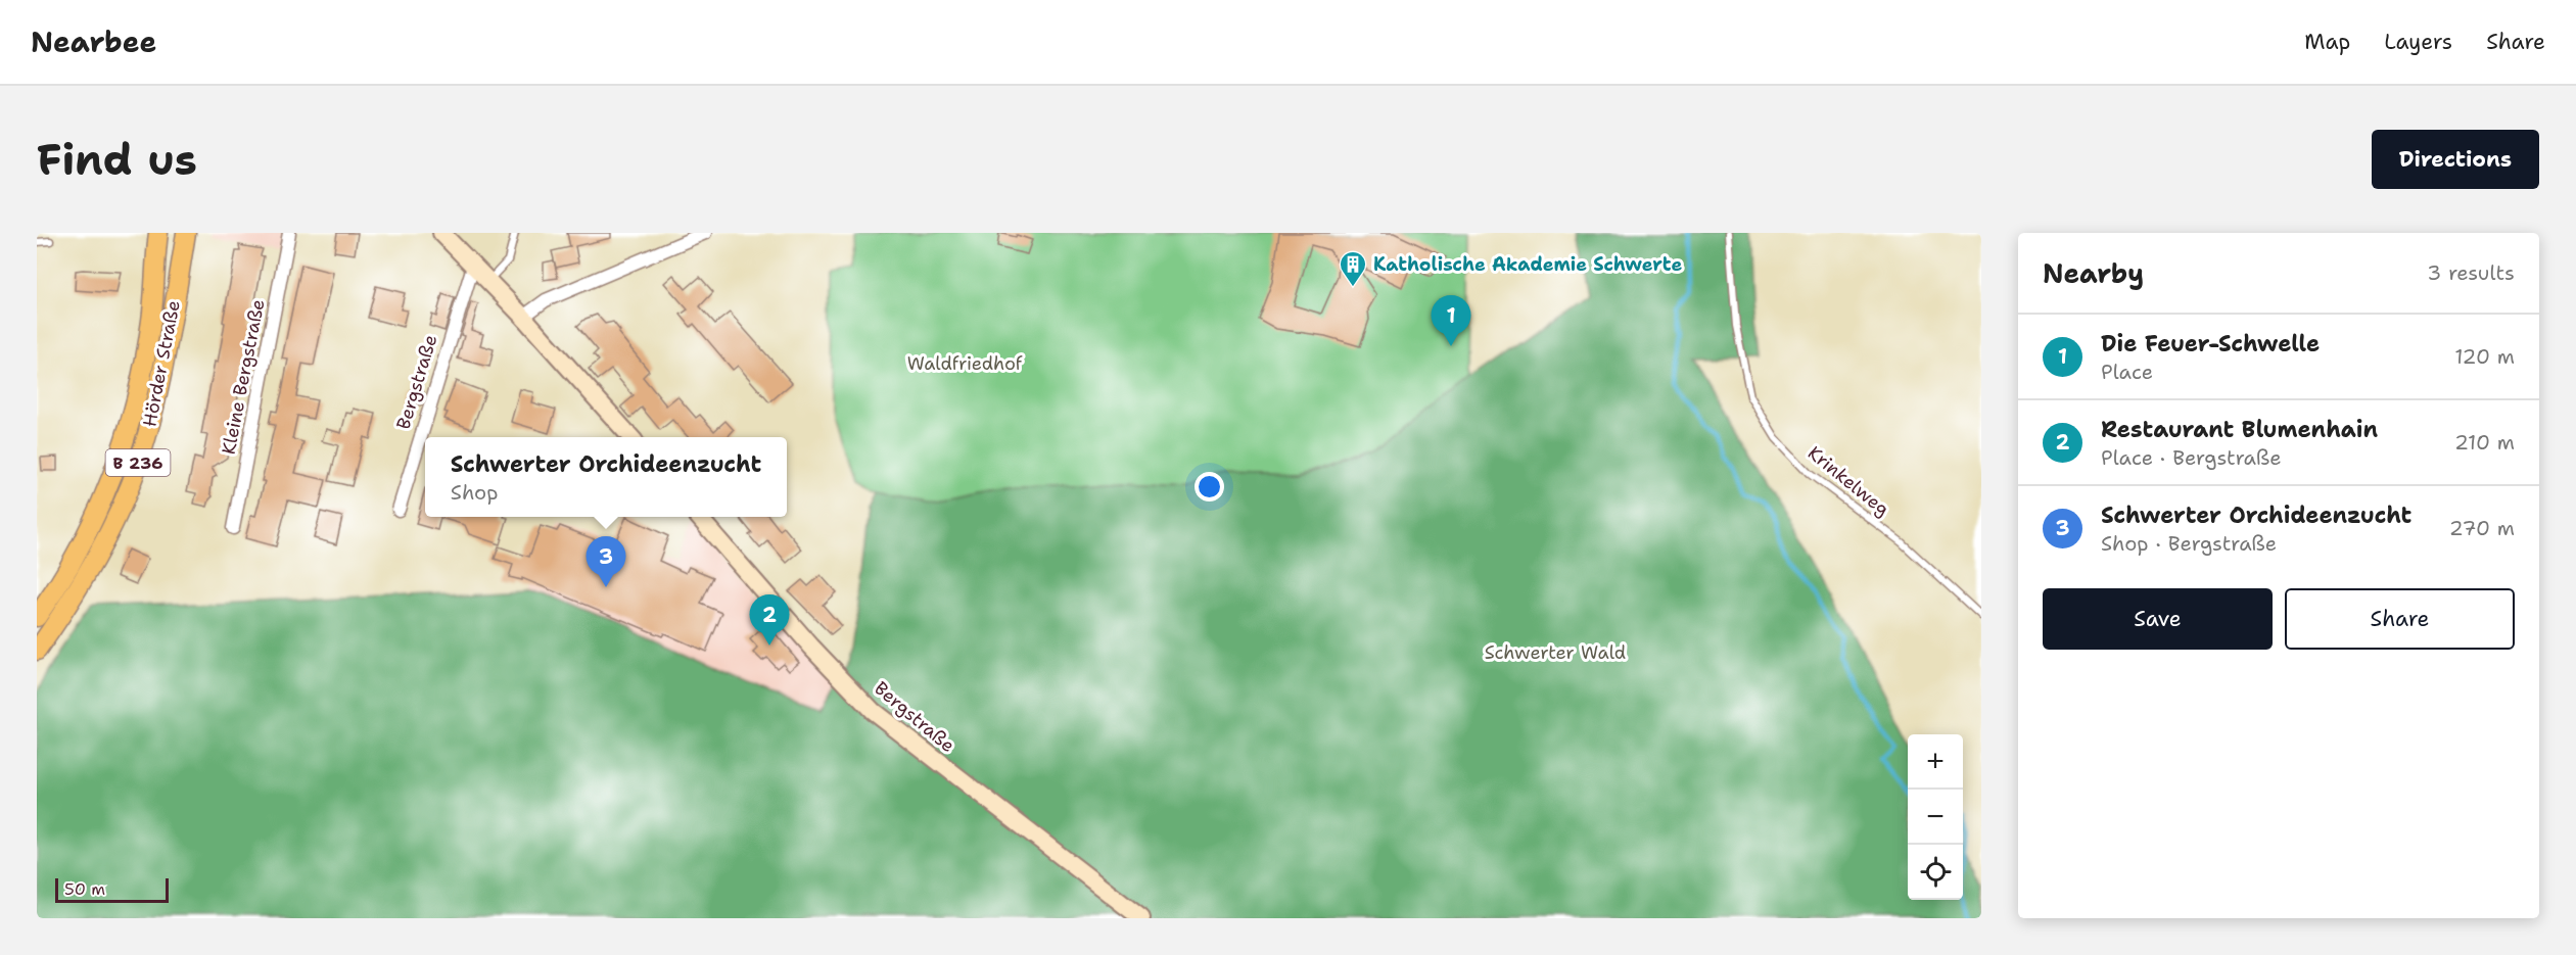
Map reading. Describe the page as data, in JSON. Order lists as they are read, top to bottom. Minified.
{"streets":{"main road":["Hörder Straße","Bergstraße","B 236"],"street":["Kleine Bergstraße"],"lane":["Krinkelweg"]},"parks":["Waldfriedhof","Schwerter Wald"],"places":{"building":["Katholische Akademie Schwerte"]},"scale_bar":"50 m","page":{"header":"Nearbee","nav":["Map","Layers","Share"],"buttons":["Directions",["Save","Share"]],"title":"Find us","heading":["Nearby","3 results"],"pins":["1","3","2"],"list":[{"mark":"1","name":"Die Feuer-Schwelle","note":"Place","value":"120 m"},{"mark":"2","name":"Restaurant Blumenhain","note":"Place · Bergstraße","value":"210 m"},{"mark":"3","name":"Schwerter Orchideenzucht","note":"Shop · Bergstraße","value":"270 m"}],"popup":["Schwerter Orchideenzucht","Shop"],"map_buttons":["+","−"],"scale":"50 m"}}
